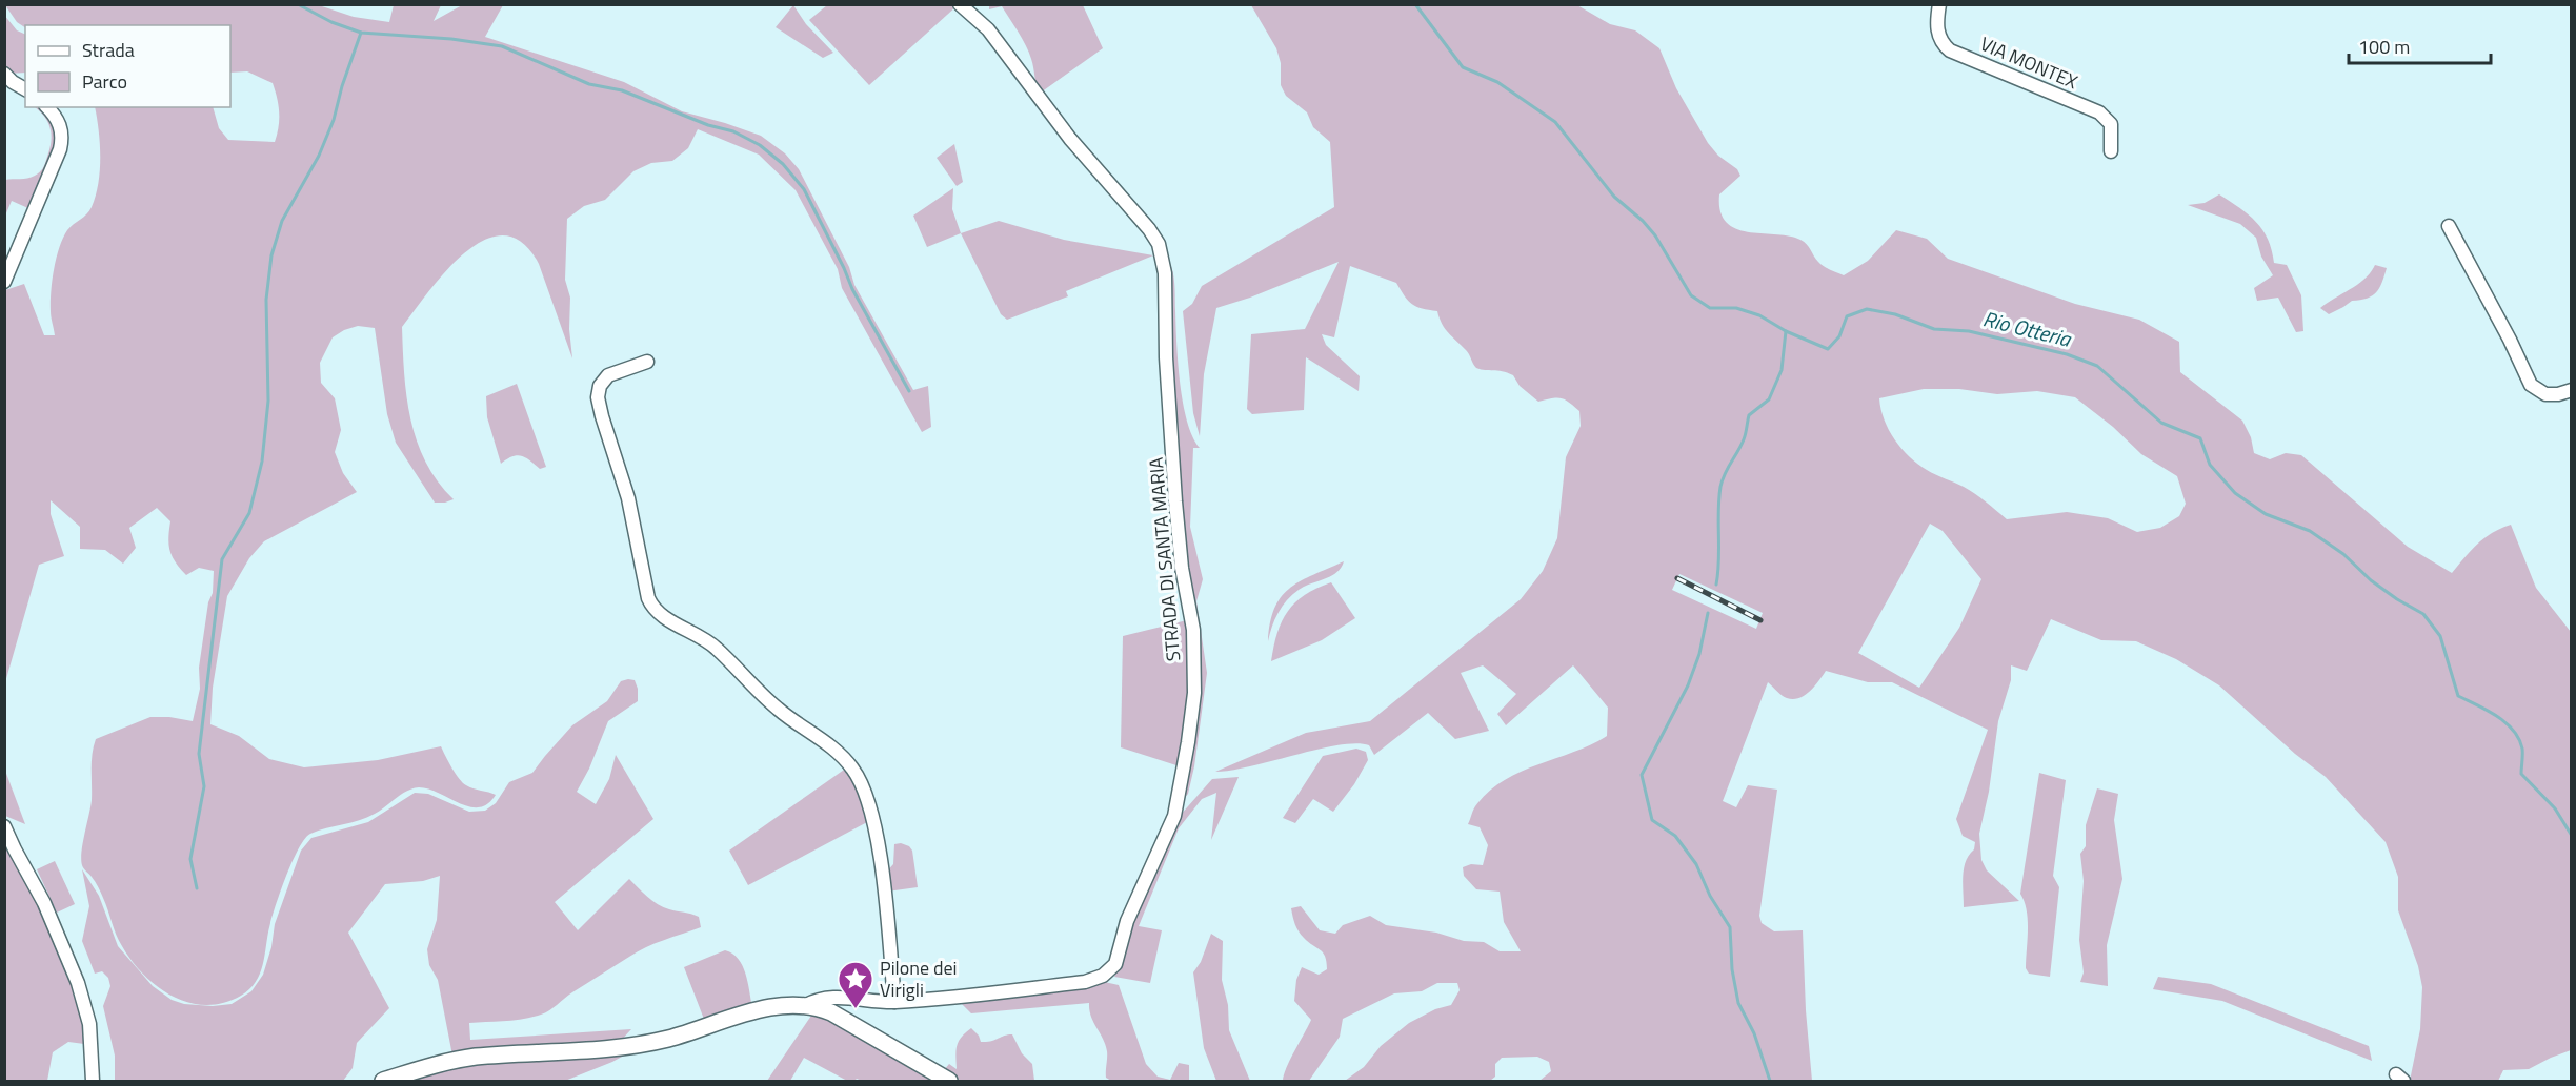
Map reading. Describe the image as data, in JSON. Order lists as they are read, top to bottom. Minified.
{"streets":{"street":["VIA MONTEX","STRADA DI SANTA MARIA"]},"water":["Rio Otteria"],"places":{"place":["Pilone dei Virigli"]},"legend":["Strada","Parco"],"scale_bar":"100 m"}
